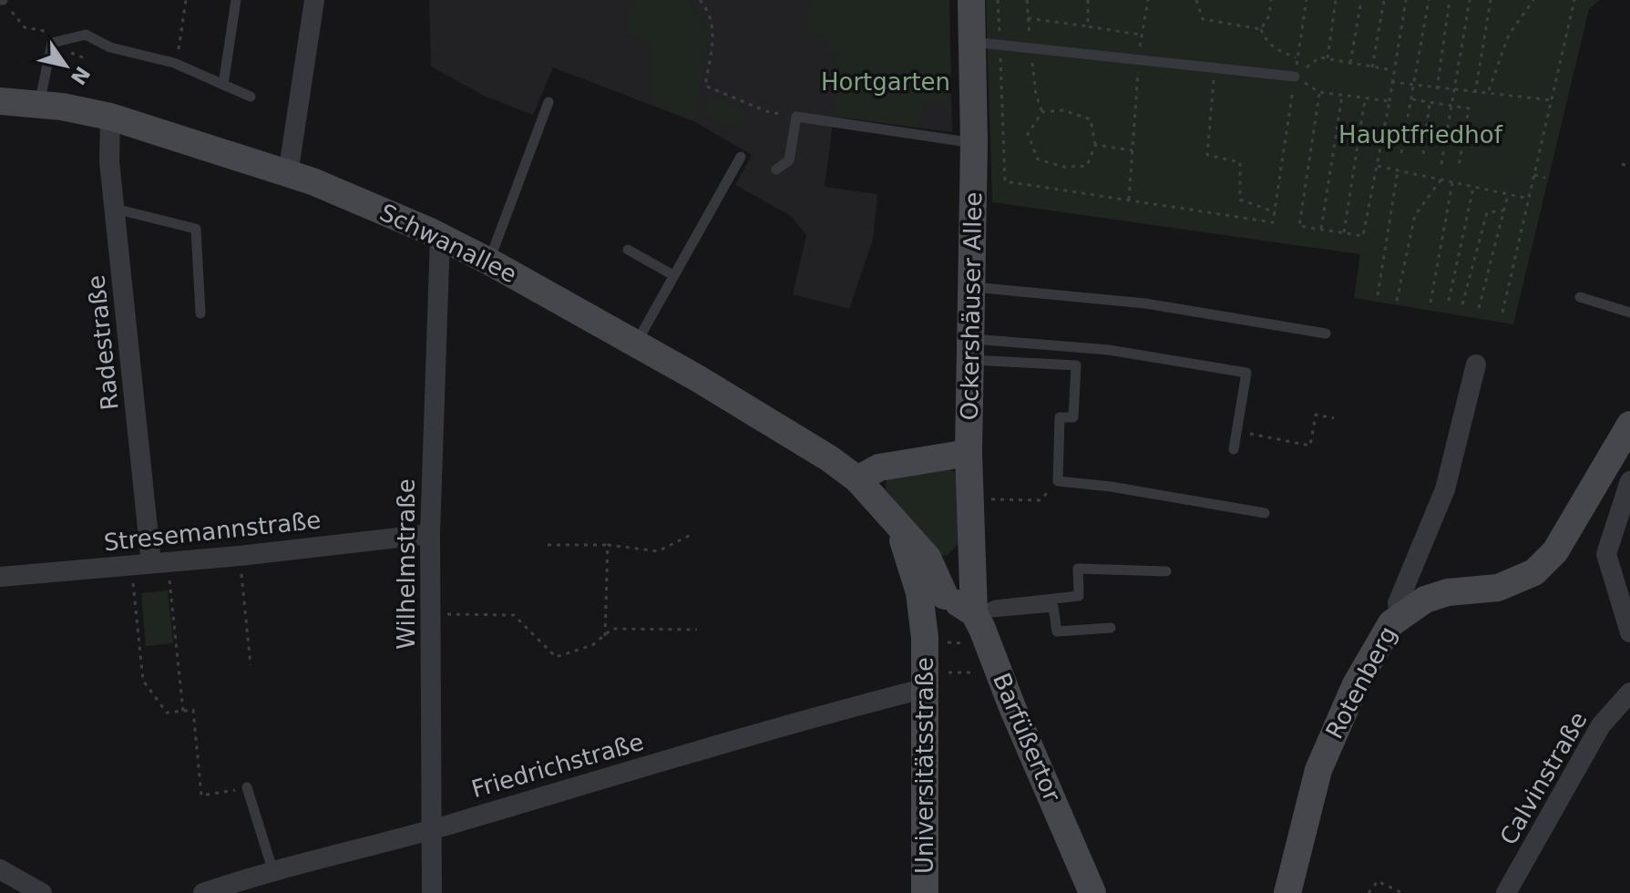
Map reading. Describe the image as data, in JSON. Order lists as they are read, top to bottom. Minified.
{"streets":{"street":["Schwanallee","Ockershäuser Allee","Radestraße","Stresemannstraße","Wilhelmstraße","Rotenberg","Barfüßertor","Friedrichstraße","Universitätsstraße","Calvinstraße"]},"crossings":[["Schwanallee","Radestraße"],["Schwanallee","Wilhelmstraße"],["Schwanallee","Universitätsstraße"],["Ockershäuser Allee","Barfüßertor"],["Radestraße","Stresemannstraße"],["Stresemannstraße","Wilhelmstraße"],["Wilhelmstraße","Friedrichstraße"],["Friedrichstraße","Universitätsstraße"]],"parks":["Hortgarten","Hauptfriedhof"],"north":"bottom right"}
